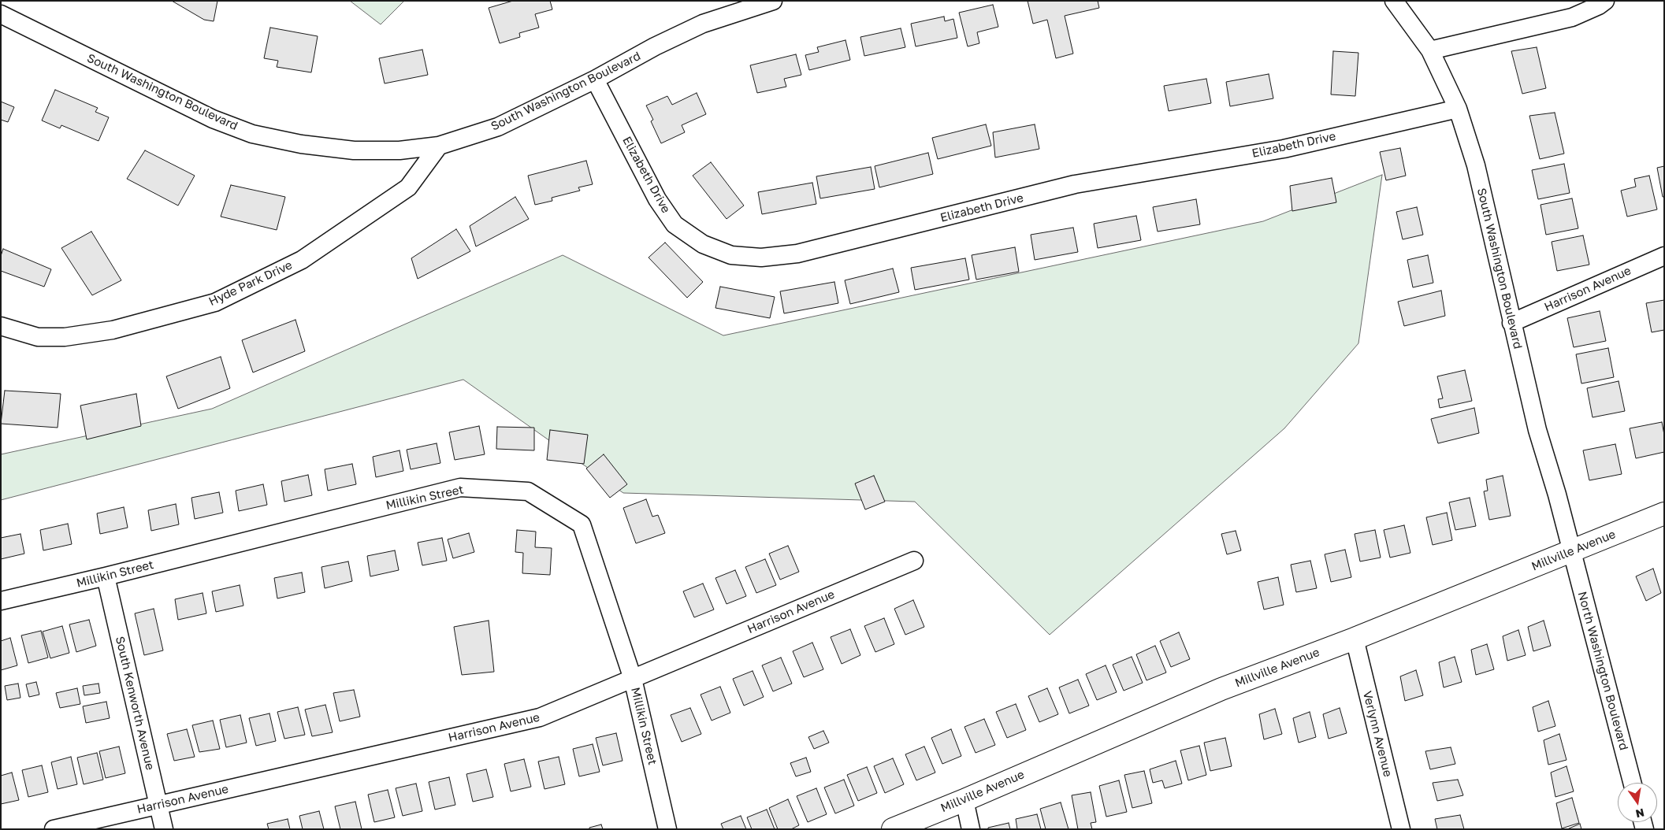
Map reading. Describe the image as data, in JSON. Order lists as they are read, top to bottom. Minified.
{"streets":{"main road":["Millville Avenue"],"street":["South Washington Boulevard","Elizabeth Drive","Hyde Park Drive","Harrison Avenue","Millikin Street","North Washington Boulevard","South Kenworth Avenue","Verlynn Avenue"]},"crossings":[["South Washington Boulevard","Elizabeth Drive"],["South Washington Boulevard","Hyde Park Drive"],["South Washington Boulevard","Harrison Avenue"],["South Washington Boulevard","Millville Avenue"],["South Washington Boulevard","North Washington Boulevard"],["Harrison Avenue","Millikin Street"],["Harrison Avenue","South Kenworth Avenue"],["Millikin Street","South Kenworth Avenue"],["Millville Avenue","North Washington Boulevard"],["Millville Avenue","Verlynn Avenue"]],"north":"bottom"}
